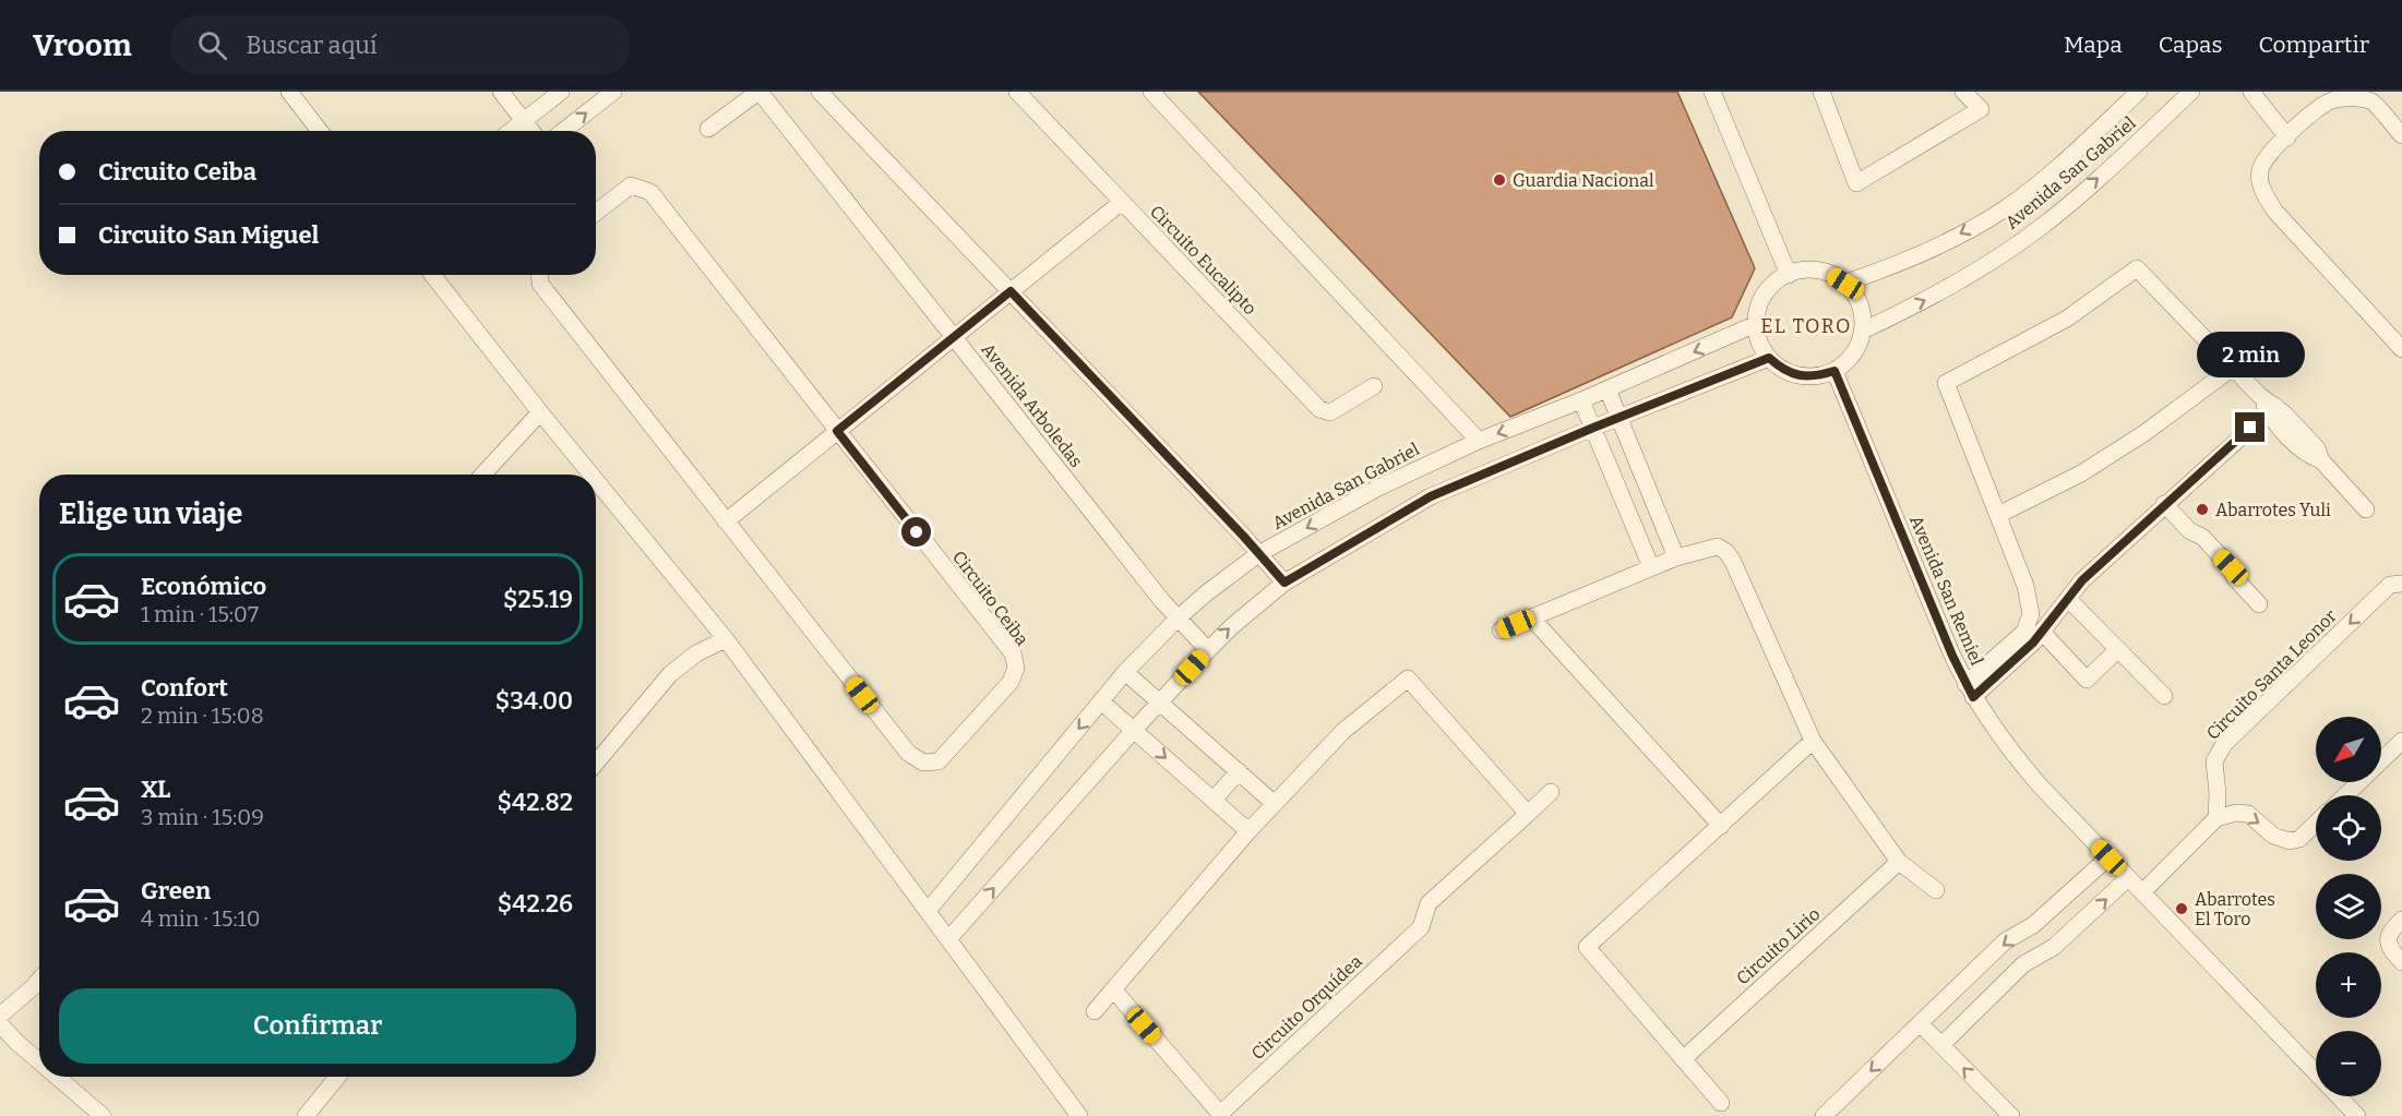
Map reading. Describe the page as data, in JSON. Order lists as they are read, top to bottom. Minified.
{"streets":{"street":["Avenida San Gabriel","Circuito Eucalipto","Avenida Arboledas","Avenida San Remiel","Circuito Ceiba","Circuito Santa Leonor","Circuito Lirio","Circuito Orquídea"]},"crossings":[["Avenida San Gabriel","Avenida Arboledas"],["Avenida San Gabriel","Avenida San Remiel"]],"one_way":["Circuito Santa Leonor"],"districts":["EL TORO"],"places":["Guardia Nacional","Abarrotes Yuli","Abarrotes El Toro"],"north":"bottom left","page":{"header":"Vroom","search":"Buscar aquí","nav":["Mapa","Capas","Compartir"],"banner":["Circuito Ceiba","Circuito San Miguel"],"bubble":"2 min","heading":"Elige un viaje","list":[{"name":"Económico","note":"1 min · 15:07","value":"$25.19"},{"name":"Confort","note":"2 min · 15:08","value":"$34.00"},{"name":"XL","note":"3 min · 15:09","value":"$42.82"},{"name":"Green","note":"4 min · 15:10","value":"$42.26"}],"map_buttons":["+","−"],"buttons":"Confirmar"}}
